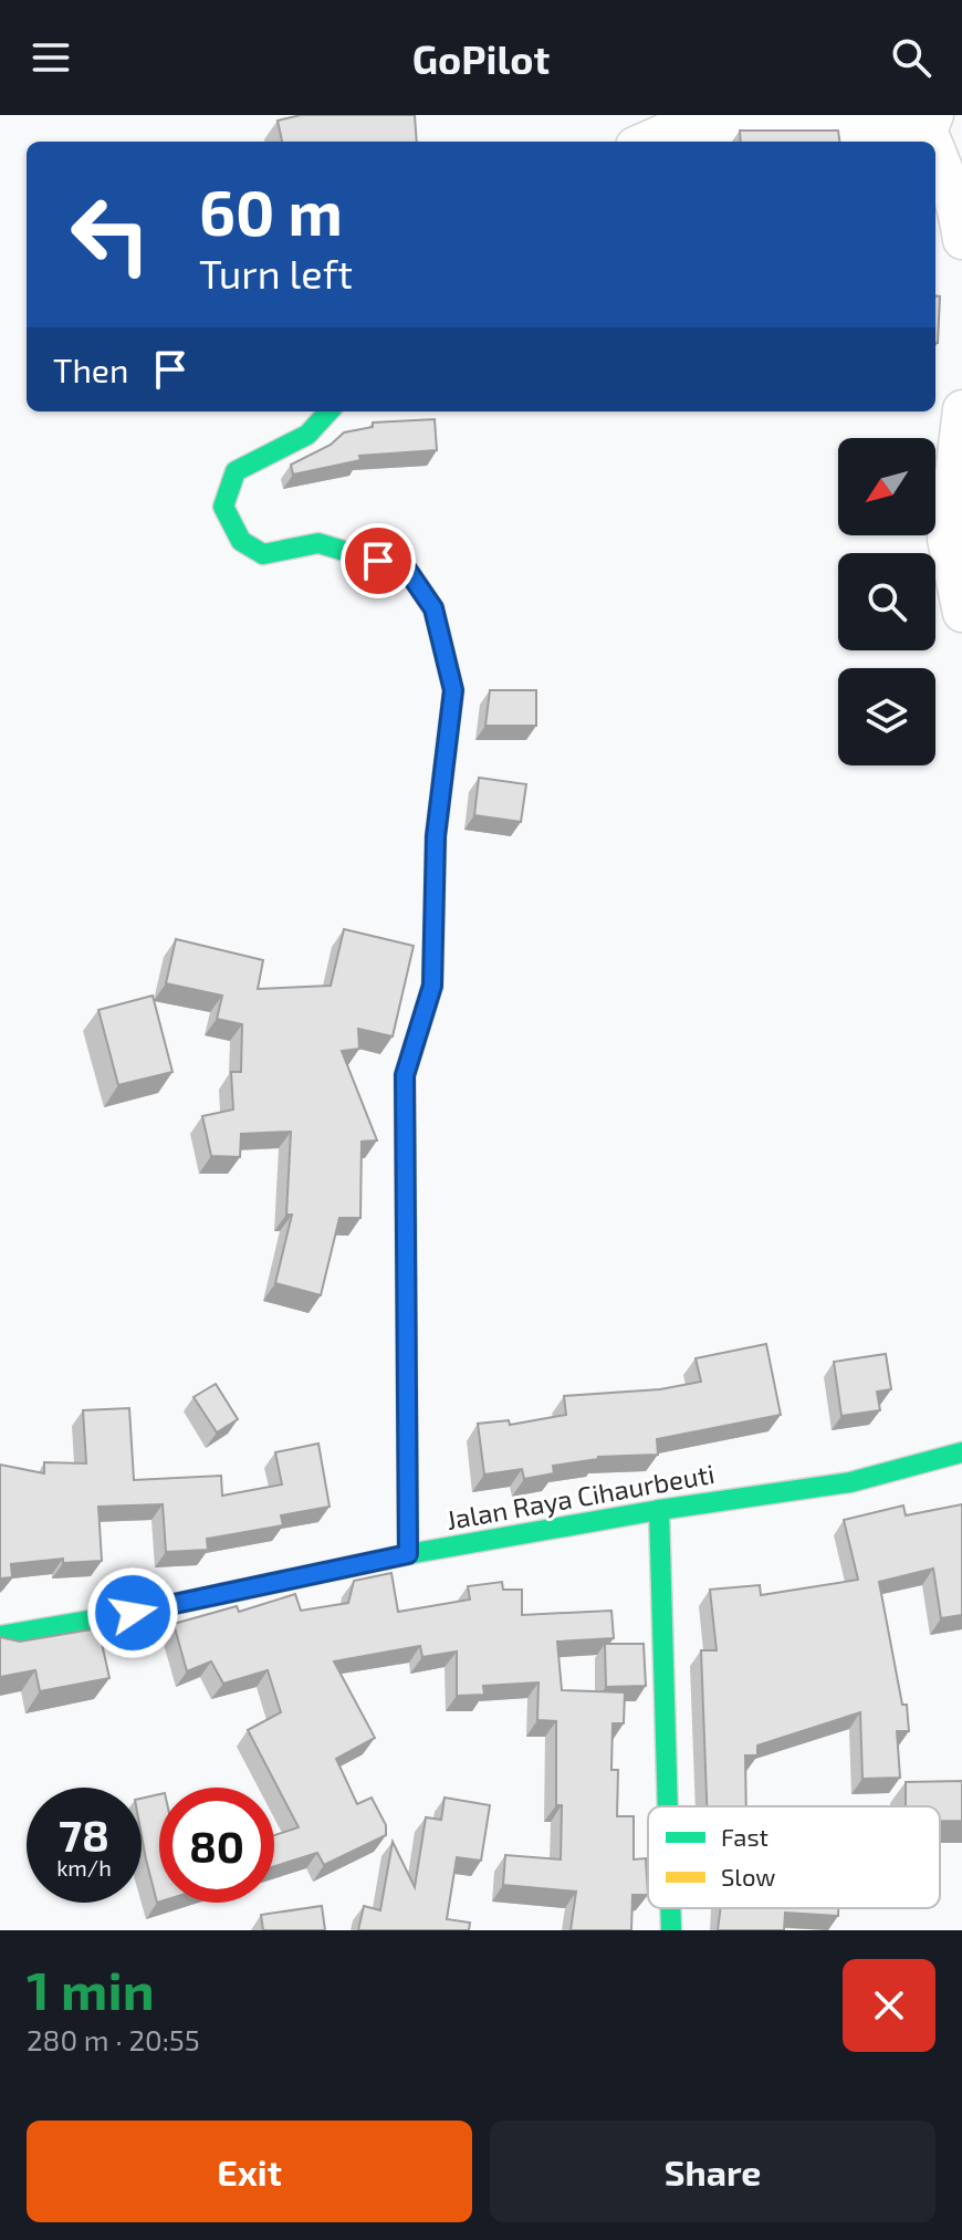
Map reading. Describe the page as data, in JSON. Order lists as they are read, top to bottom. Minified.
{"streets":{"main road":["Jalan Raya Cihaurbeuti"]},"legend":["Fast","Slow"],"north":"bottom left","page":{"header":"GoPilot","turn":["60 m","Turn left"],"then":"Then","speed":"78 km/h","limit":"80","heading":["1 min","280 m · 20:55"],"buttons":["Exit","Share"]}}
